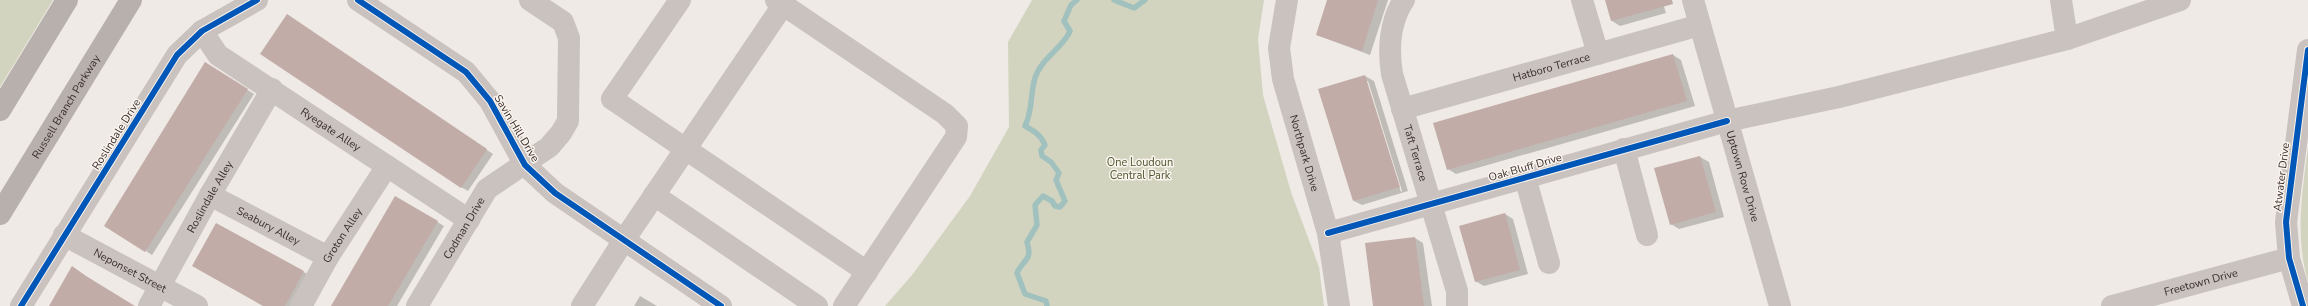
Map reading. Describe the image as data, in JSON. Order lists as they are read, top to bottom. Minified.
{"streets":{"main road":["Russell Branch Parkway"],"street":["Hatboro Terrace","Savin Hill Drive","Ryegate Alley","Roslindale Drive","Northpark Drive","Taft Terrace","Oak Bluff Drive","Uptown Row Drive","Atwater Drive","Roslindale Alley","Seabury Alley","Codman Drive","Groton Alley","Neponset Street","Freetown Drive"]},"crossings":[["Hatboro Terrace","Taft Terrace"],["Hatboro Terrace","Uptown Row Drive"],["Savin Hill Drive","Codman Drive"],["Ryegate Alley","Roslindale Drive"],["Ryegate Alley","Roslindale Alley"],["Ryegate Alley","Codman Drive"],["Ryegate Alley","Groton Alley"],["Roslindale Drive","Neponset Street"],["Northpark Drive","Oak Bluff Drive"],["Taft Terrace","Oak Bluff Drive"],["Oak Bluff Drive","Uptown Row Drive"],["Atwater Drive","Freetown Drive"],["Roslindale Alley","Seabury Alley"],["Roslindale Alley","Neponset Street"],["Seabury Alley","Groton Alley"]],"parks":["One Loudoun Central Park"]}
